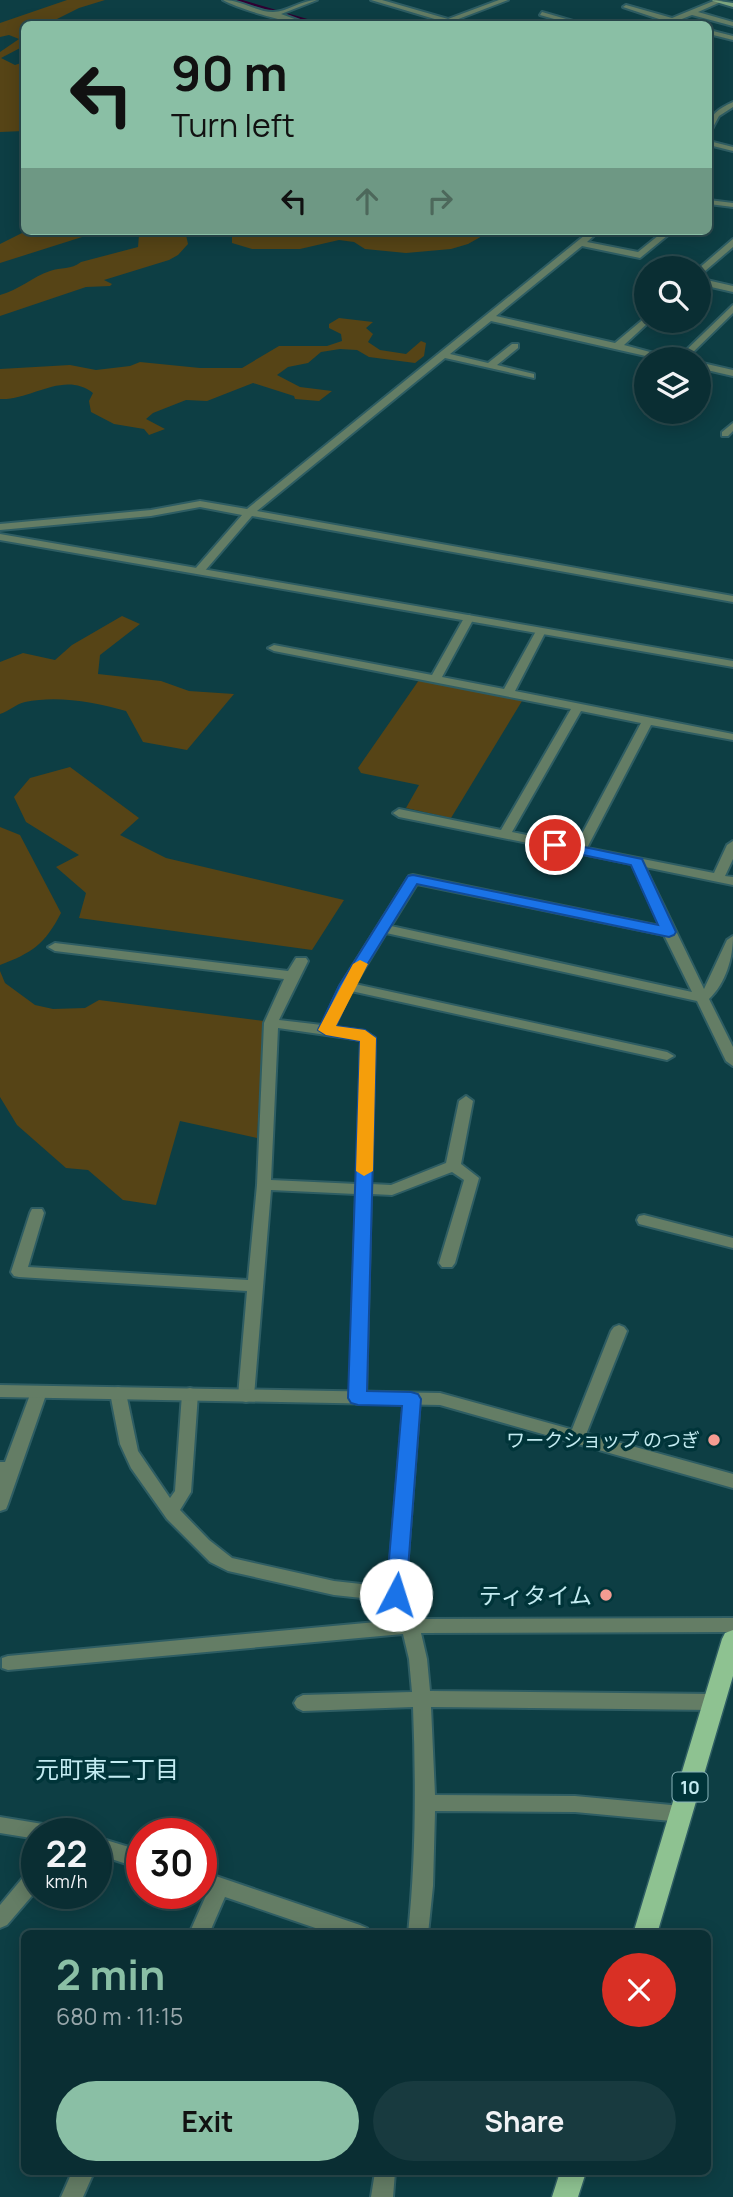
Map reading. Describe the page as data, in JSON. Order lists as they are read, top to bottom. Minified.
{"streets":{"main road":["10"]},"districts":["元町東二丁目"],"places":["ワークショップ のつぎ","ティタイム"],"page":{"turn":["90 m","Turn left"],"speed":"22 km/h","limit":"30","heading":["2 min","680 m · 11:15"],"buttons":["Exit","Share"]}}
